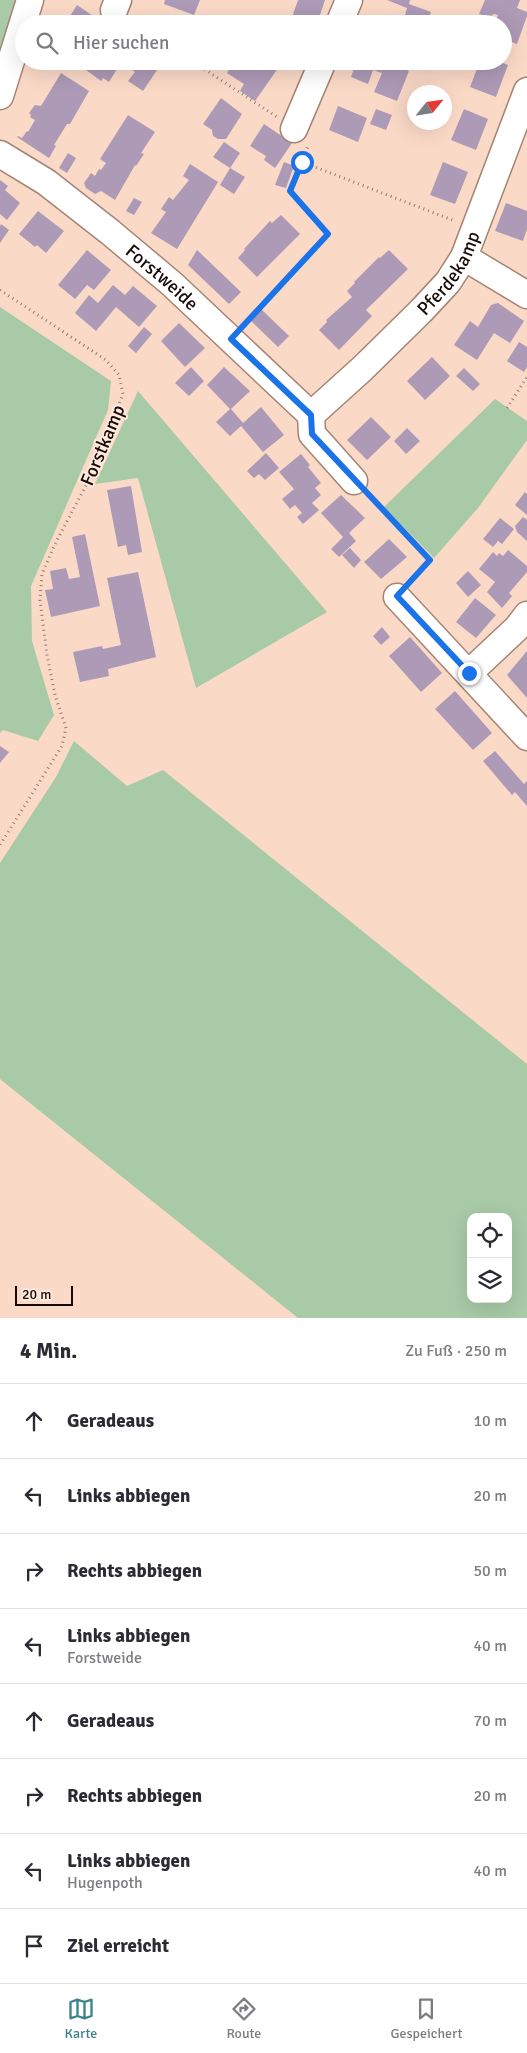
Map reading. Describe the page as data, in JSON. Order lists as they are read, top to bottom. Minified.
{"streets":{"street":["Pferdekamp","Forstweide"],"path":["Forstkamp"]},"crossings":[["Pferdekamp","Forstweide"]],"scale_bar":"20 m","north":"top right","page":{"search":"Hier suchen","scale":"20 m","heading":["4 Min.","Zu Fuß · 250 m"],"list":[["Geradeaus","10 m"],["Links abbiegen","20 m"],["Rechts abbiegen","50 m"],["Links abbiegen","Forstweide","40 m"],["Geradeaus","70 m"],["Rechts abbiegen","20 m"],["Links abbiegen","Hugenpoth","40 m"],"Ziel erreicht"],"nav":["Karte","Route","Gespeichert"]}}
